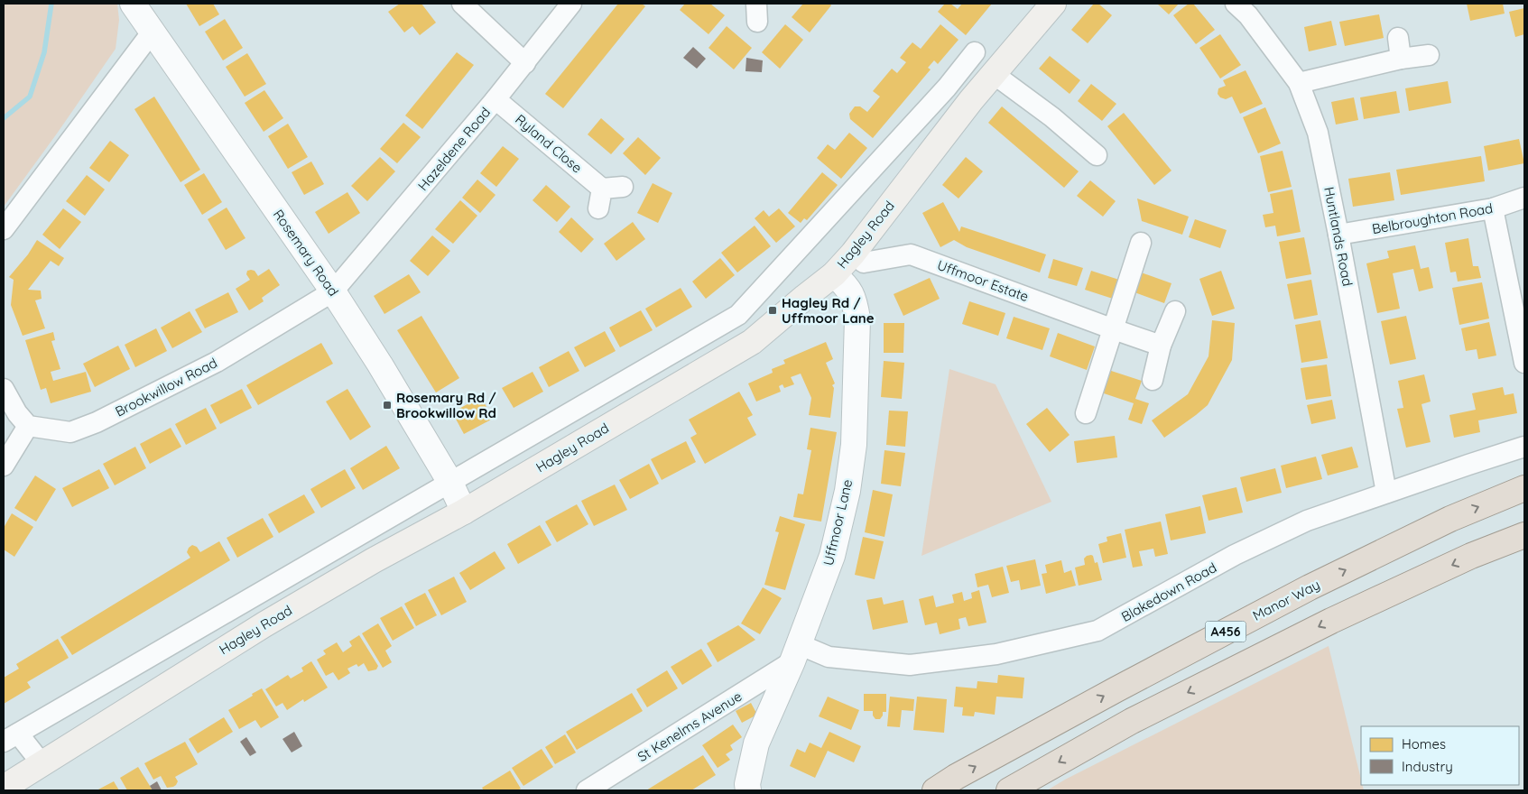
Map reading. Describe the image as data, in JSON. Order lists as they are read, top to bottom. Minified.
{"streets":{"highway":["Manor Way","A456"],"main road":["Hagley Road"],"street":["Ryland Close","Hazeldene Road","Belbroughton Road","Huntlands Road","Rosemary Road","Uffmoor Estate","Brookwillow Road","Uffmoor Lane","Blakedown Road","St Kenelms Avenue"]},"crossings":[["Ryland Close","Hazeldene Road"],["Hazeldene Road","Rosemary Road"],["Hazeldene Road","Brookwillow Road"],["Belbroughton Road","Huntlands Road"],["Hagley Road","Rosemary Road"],["Hagley Road","Uffmoor Estate"],["Hagley Road","Uffmoor Lane"],["Huntlands Road","Blakedown Road"],["Rosemary Road","Brookwillow Road"],["Uffmoor Lane","Blakedown Road"],["Uffmoor Lane","St Kenelms Avenue"],["Blakedown Road","St Kenelms Avenue"]],"places":{"transit":["Hagley Rd / Uffmoor Lane","Rosemary Rd / Brookwillow Rd"]},"legend":["Homes","Industry"]}
